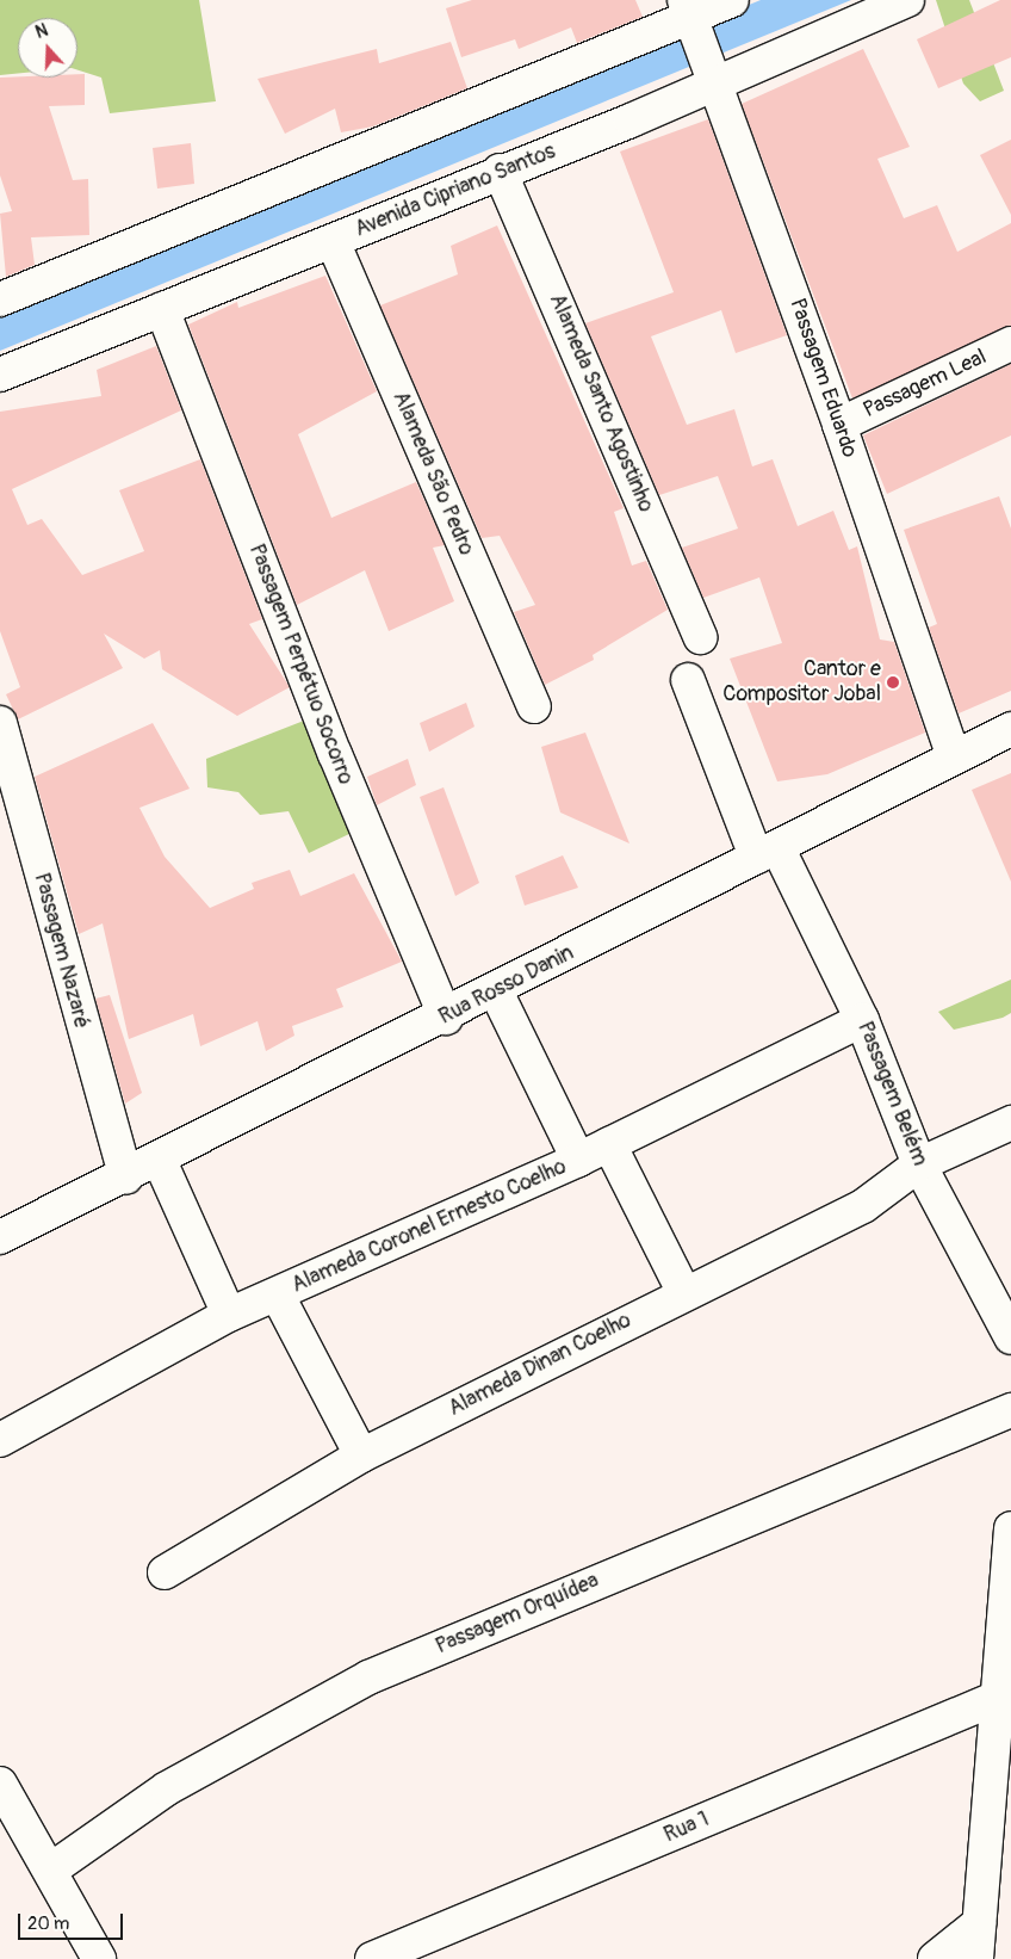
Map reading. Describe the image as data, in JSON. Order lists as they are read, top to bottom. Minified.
{"streets":{"street":["Avenida Cipriano Santos","Passagem Eduardo","Passagem Leal","Alameda Santo Agostinho","Alameda São Pedro","Passagem Perpétuo Socorro","Passagem Nazaré","Rua Rosso Danin","Passagem Belém","Alameda Coronel Ernesto Coelho","Alameda Dinan Coelho","Passagem Orquídea","Rua 1"]},"crossings":[["Avenida Cipriano Santos","Passagem Eduardo"],["Avenida Cipriano Santos","Alameda Santo Agostinho"],["Avenida Cipriano Santos","Alameda São Pedro"],["Avenida Cipriano Santos","Passagem Perpétuo Socorro"],["Passagem Eduardo","Passagem Leal"],["Passagem Eduardo","Rua Rosso Danin"],["Passagem Perpétuo Socorro","Rua Rosso Danin"],["Passagem Nazaré","Rua Rosso Danin"],["Rua Rosso Danin","Passagem Belém"],["Passagem Belém","Alameda Coronel Ernesto Coelho"],["Passagem Belém","Alameda Dinan Coelho"]],"places":["Cantor e Compositor Jobal"],"scale_bar":"20 m","north":"top"}
